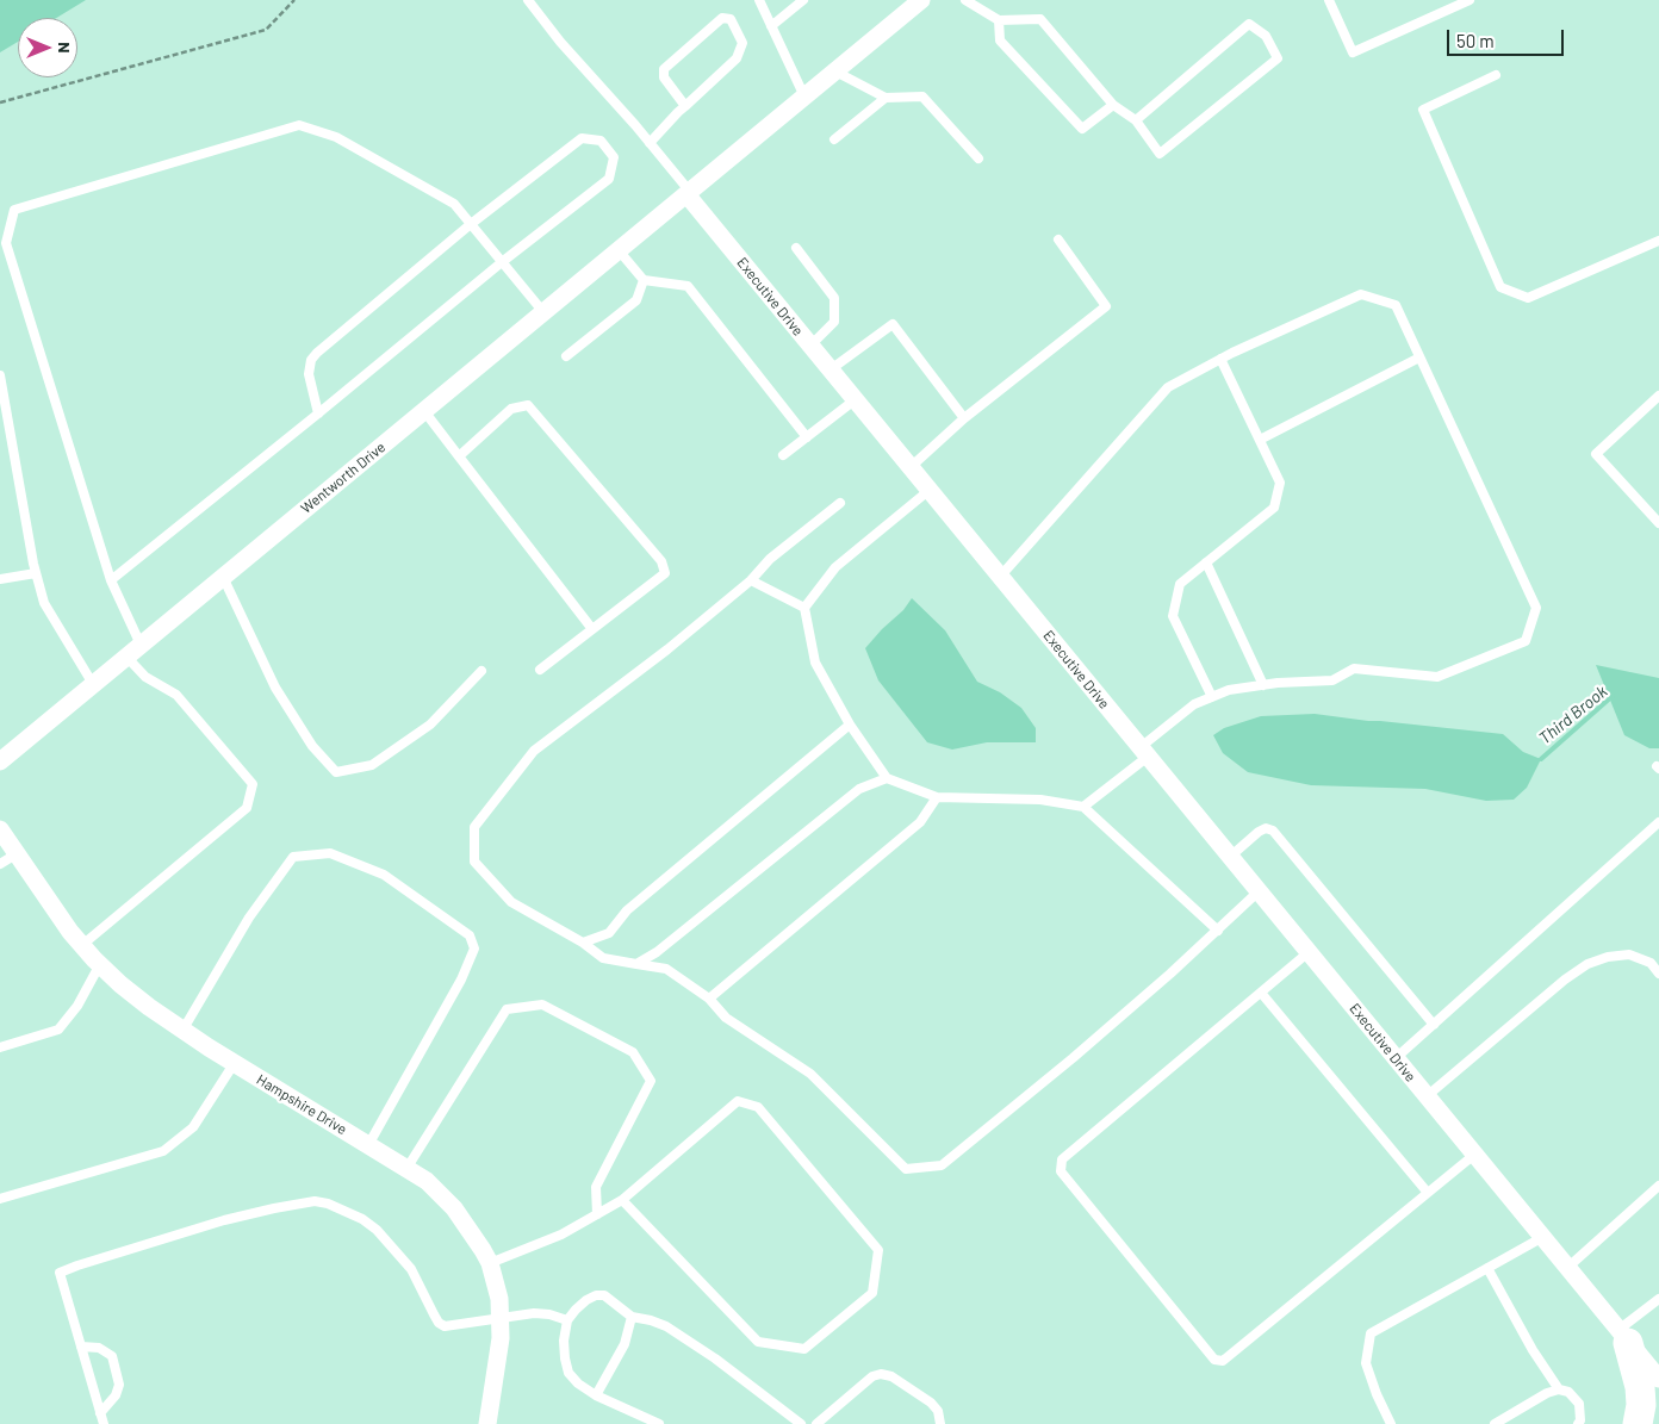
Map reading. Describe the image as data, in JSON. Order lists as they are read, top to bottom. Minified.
{"streets":{"street":["Executive Drive","Wentworth Drive","Hampshire Drive"]},"crossings":[["Executive Drive","Wentworth Drive"]],"water":["Third Brook"],"scale_bar":"50 m","north":"right"}
